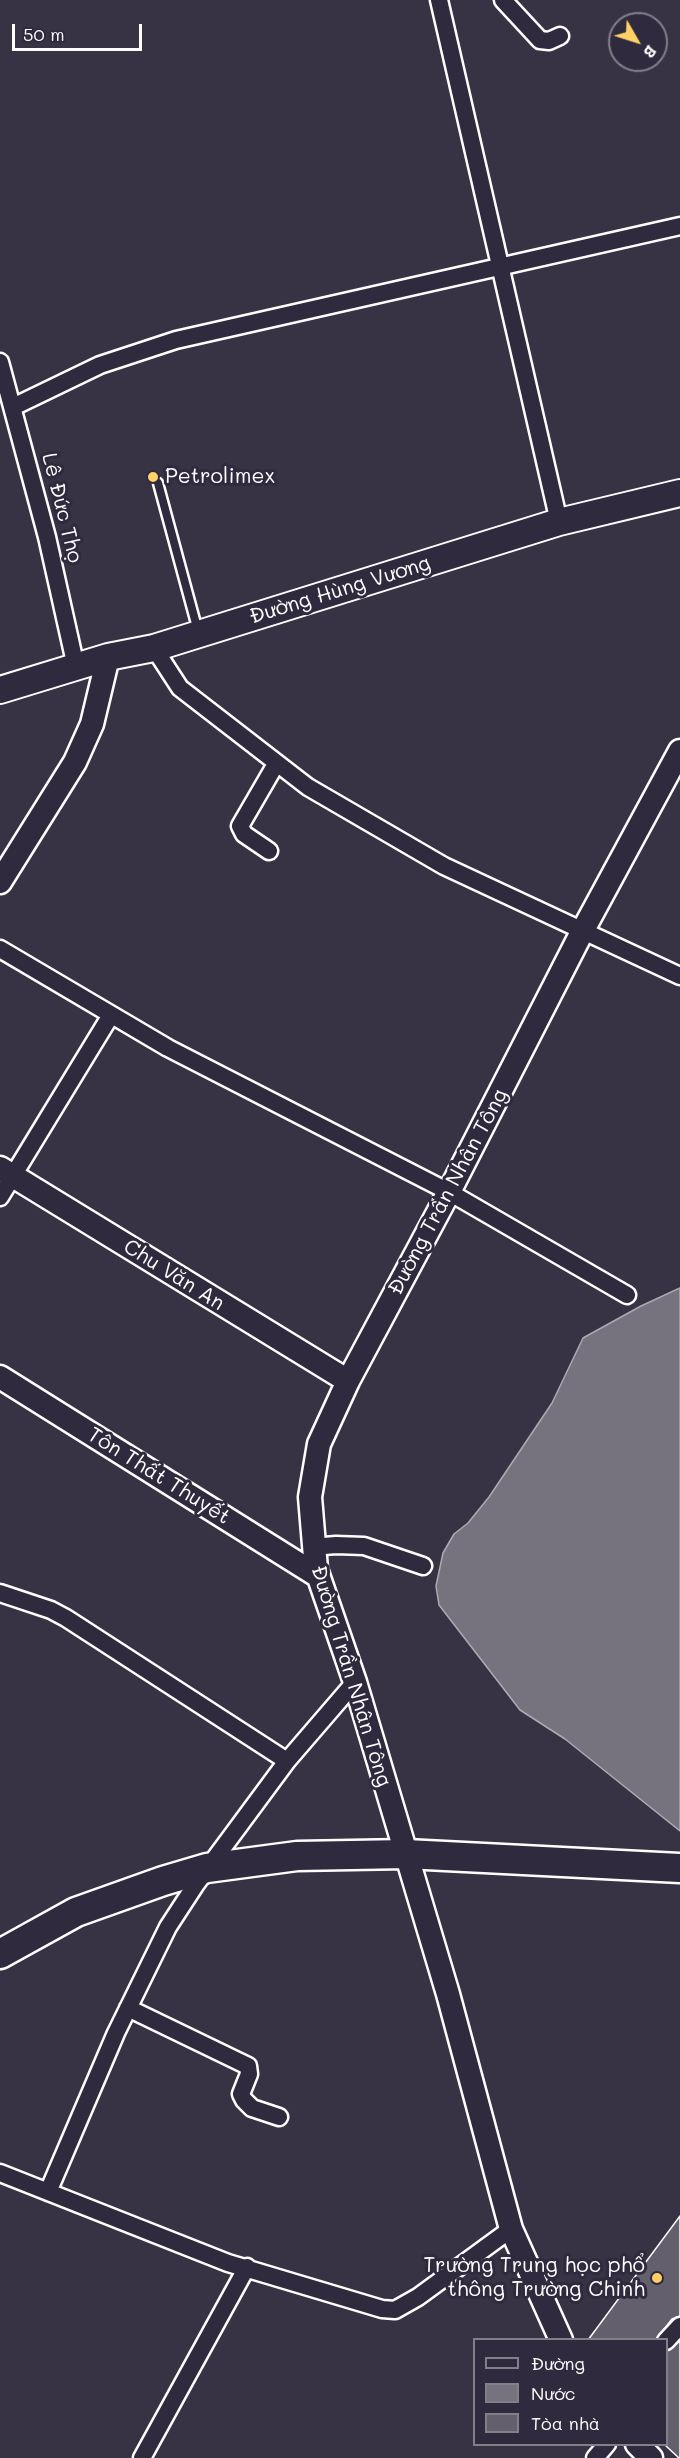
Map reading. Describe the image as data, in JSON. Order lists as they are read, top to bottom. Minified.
{"streets":{"main road":["Đường Hùng Vương","Đường Trần Nhân Tông","Chu Văn An","Tôn Thất Thuyết"],"street":["Lê Đức Thọ"]},"crossings":[["Lê Đức Thọ","Đường Hùng Vương"],["Đường Trần Nhân Tông","Chu Văn An"],["Đường Trần Nhân Tông","Tôn Thất Thuyết"]],"places":["Petrolimex","Trường Trung học phổ thông Trường Chinh"],"legend":["Đường","Nước","Tòa nhà"],"scale_bar":"50 m","north":"bottom right"}
